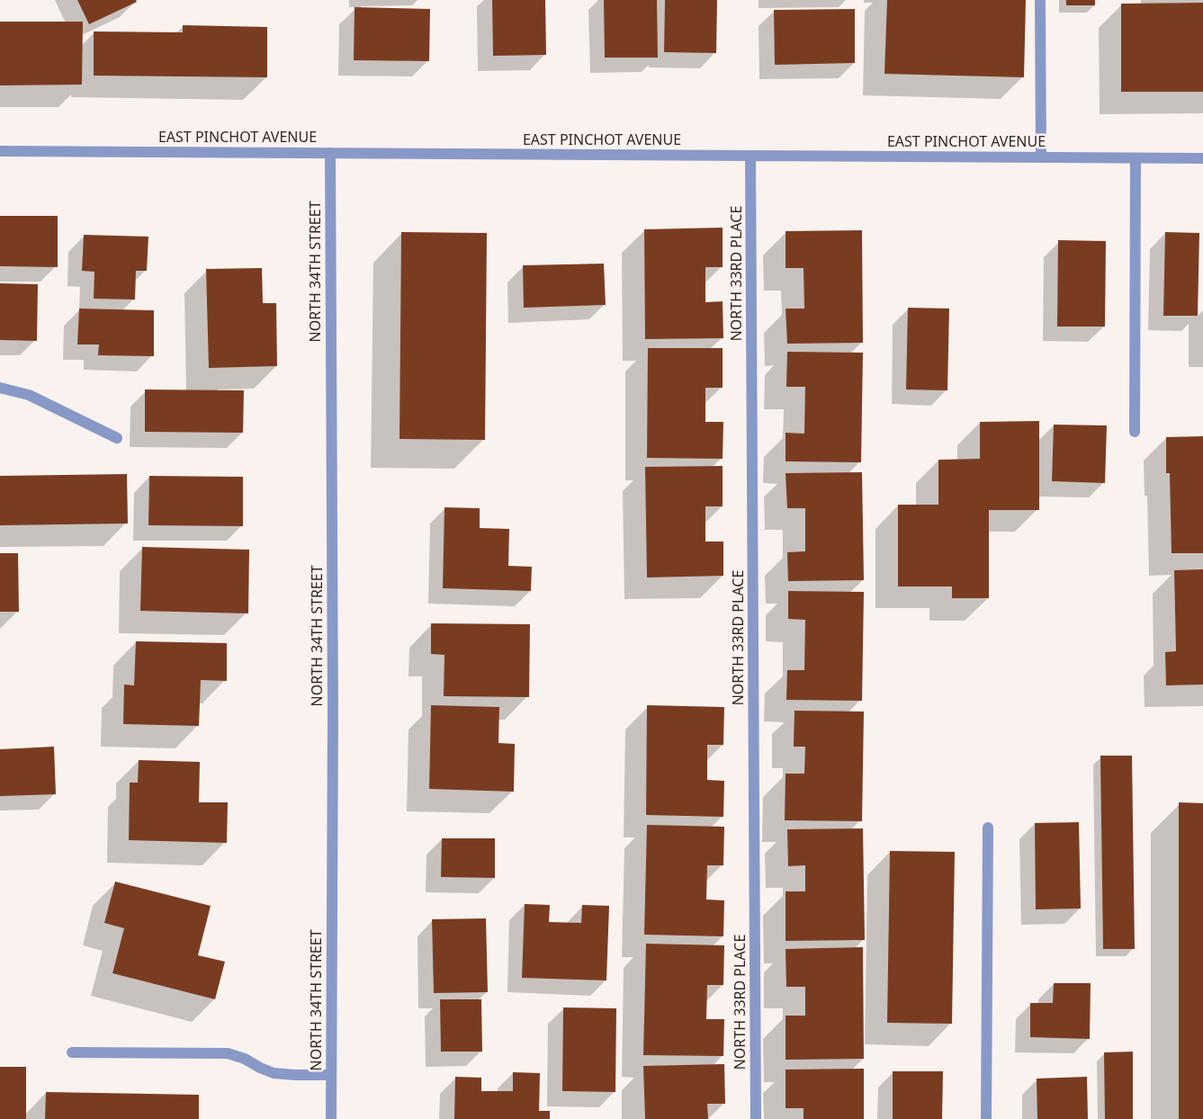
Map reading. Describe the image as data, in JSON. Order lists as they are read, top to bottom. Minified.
{"streets":{"street":["EAST PINCHOT AVENUE","NORTH 34TH STREET","NORTH 33RD PLACE"]},"crossings":[["EAST PINCHOT AVENUE","NORTH 34TH STREET"],["EAST PINCHOT AVENUE","NORTH 33RD PLACE"]]}
